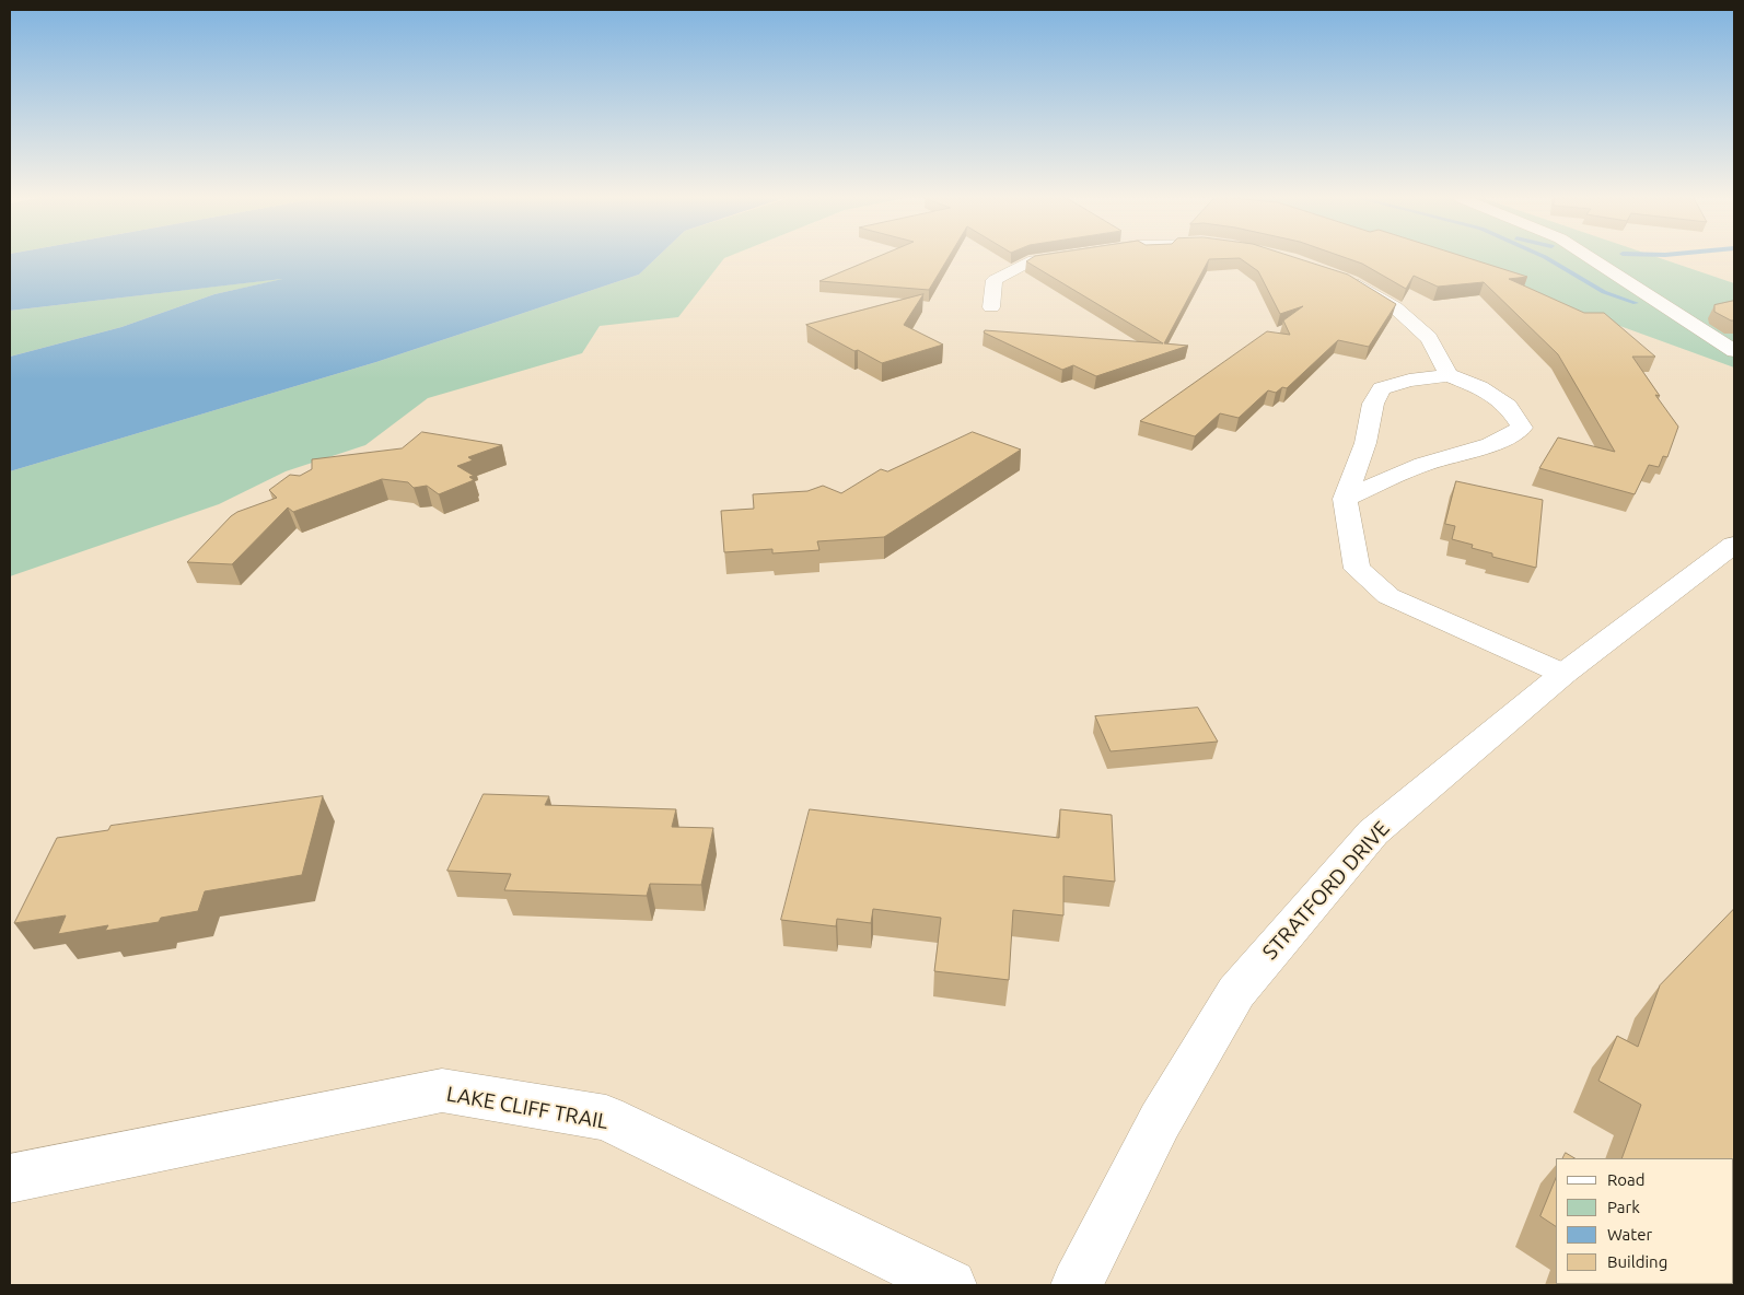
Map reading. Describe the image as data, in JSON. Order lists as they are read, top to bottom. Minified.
{"streets":{"street":["STRATFORD DRIVE","LAKE CLIFF TRAIL"]},"legend":["Road","Park","Water","Building"]}
